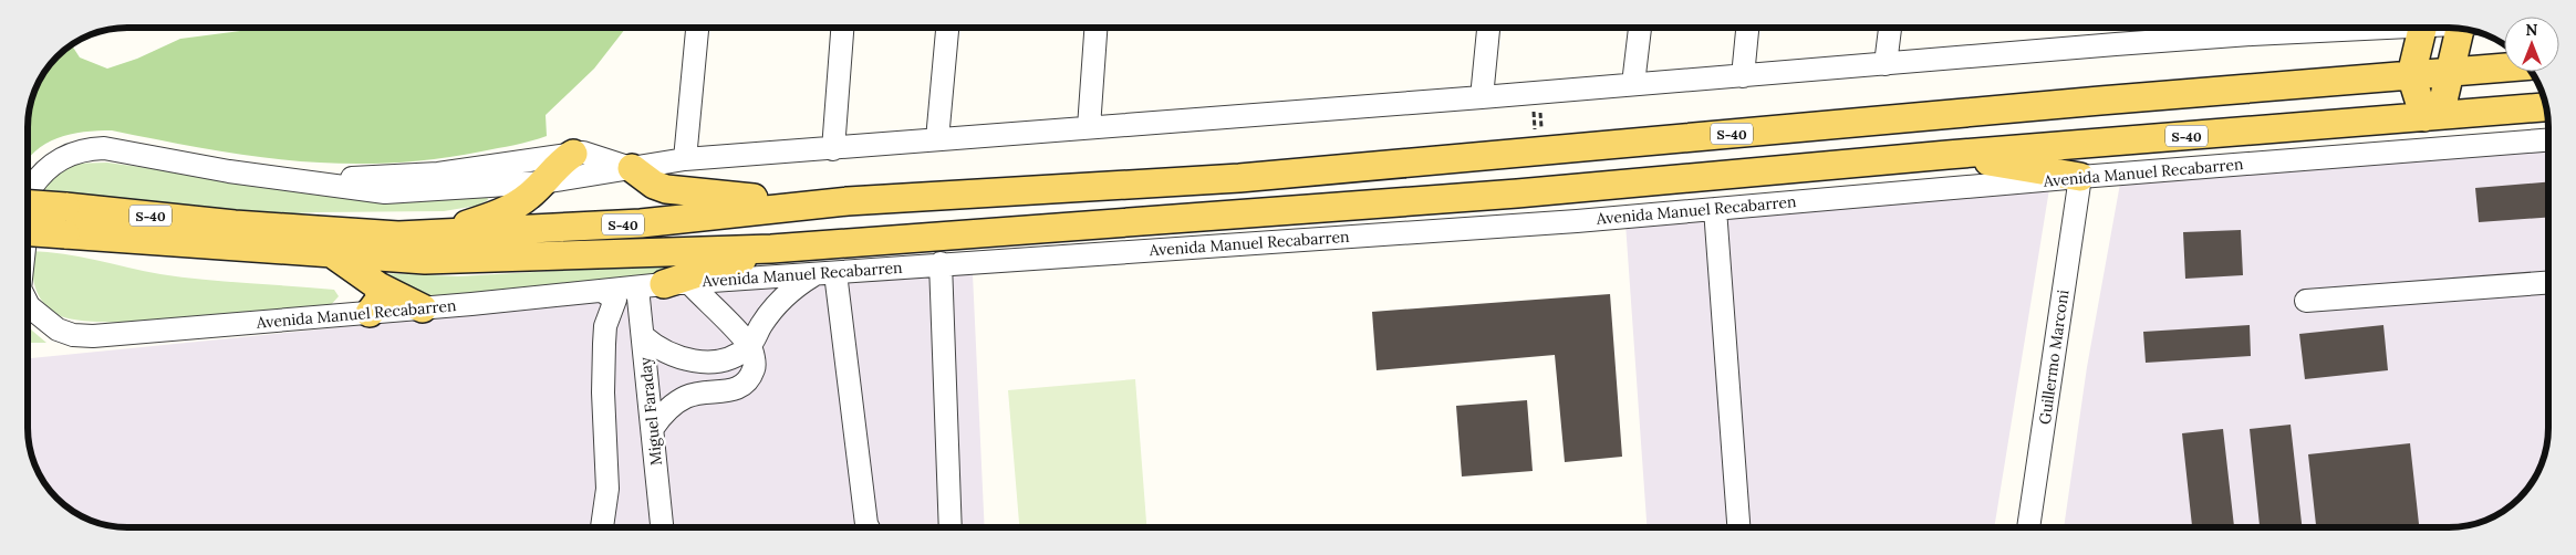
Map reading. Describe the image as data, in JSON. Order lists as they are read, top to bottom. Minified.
{"streets":{"main road":["S-40","Avenida Manuel Recabarren"],"street":["Guillermo Marconi","Miguel Faraday"]},"crossings":[["Avenida Manuel Recabarren","Guillermo Marconi"],["Avenida Manuel Recabarren","Miguel Faraday"]],"north":"top"}
